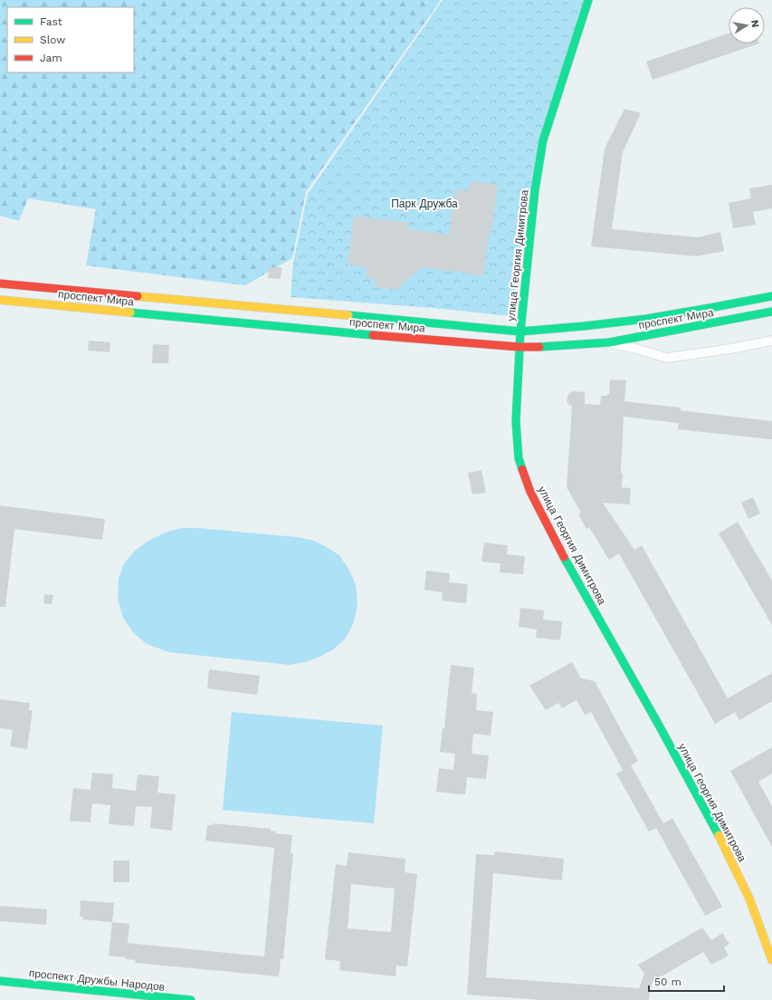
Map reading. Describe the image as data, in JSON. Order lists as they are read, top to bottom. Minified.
{"streets":{"street":["улица Георгия Димитрова","проспект Мира","проспект Дружбы Народов"]},"crossings":[["улица Георгия Димитрова","проспект Мира"]],"parks":["Парк Дружба"],"legend":["Fast","Slow","Jam"],"scale_bar":"50 m","north":"right"}
